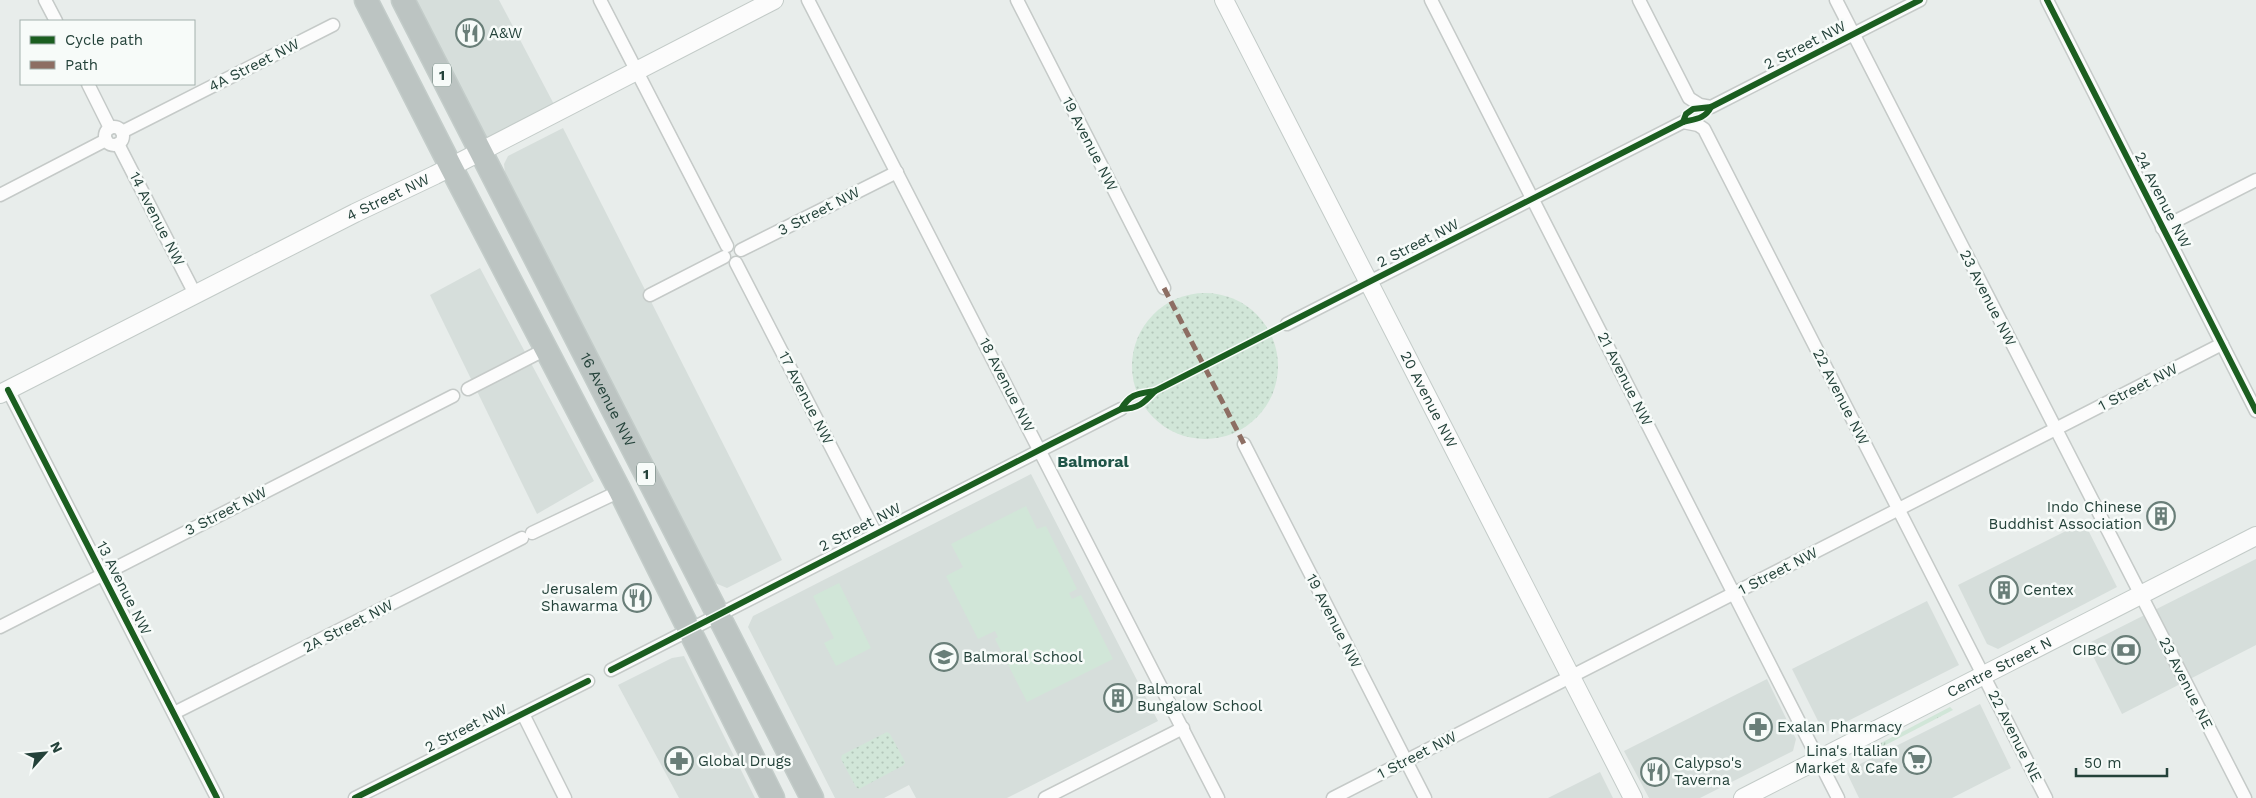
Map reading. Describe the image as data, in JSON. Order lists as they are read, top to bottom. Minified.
{"streets":{"highway":["1","16 Avenue NW"],"street":["2 Street NW","4A Street NW","19 Avenue NW","4 Street NW","24 Avenue NW","3 Street NW","14 Avenue NW","23 Avenue NW","21 Avenue NW","18 Avenue NW","1 Street NW","22 Avenue NW","17 Avenue NW","20 Avenue NW","13 Avenue NW","2A Street NW","Centre Street N","23 Avenue NE","22 Avenue NE"]},"crossings":[["2 Street NW","23 Avenue NW"],["2 Street NW","21 Avenue NW"],["2 Street NW","18 Avenue NW"],["2 Street NW","22 Avenue NW"],["2 Street NW","17 Avenue NW"],["2 Street NW","16 Avenue NW"],["2 Street NW","20 Avenue NW"],["4A Street NW","14 Avenue NW"],["19 Avenue NW","1 Street NW"],["4 Street NW","14 Avenue NW"],["4 Street NW","16 Avenue NW"],["4 Street NW","13 Avenue NW"],["24 Avenue NW","1 Street NW"],["3 Street NW","18 Avenue NW"],["3 Street NW","17 Avenue NW"],["3 Street NW","13 Avenue NW"],["23 Avenue NW","1 Street NW"],["23 Avenue NW","Centre Street N"],["23 Avenue NW","23 Avenue NE"],["21 Avenue NW","1 Street NW"],["21 Avenue NW","Centre Street N"],["1 Street NW","22 Avenue NW"],["1 Street NW","20 Avenue NW"],["22 Avenue NW","Centre Street N"],["22 Avenue NW","22 Avenue NE"],["16 Avenue NW","2A Street NW"],["13 Avenue NW","2A Street NW"],["Centre Street N","23 Avenue NE"],["Centre Street N","22 Avenue NE"]],"districts":["Balmoral"],"places":{"restaurant":["A&W","Jerusalem Shawarma","Calypso's Taverna"],"building":["Indo Chinese Buddhist Association","Centex","Balmoral Bungalow School"],"bank":["CIBC"],"school or university":["Balmoral School"],"pharmacy":["Exalan Pharmacy","Global Drugs"],"supermarket":["Lina's Italian Market & Cafe"]},"legend":["Cycle path","Path"],"scale_bar":"50 m","north":"top right"}
